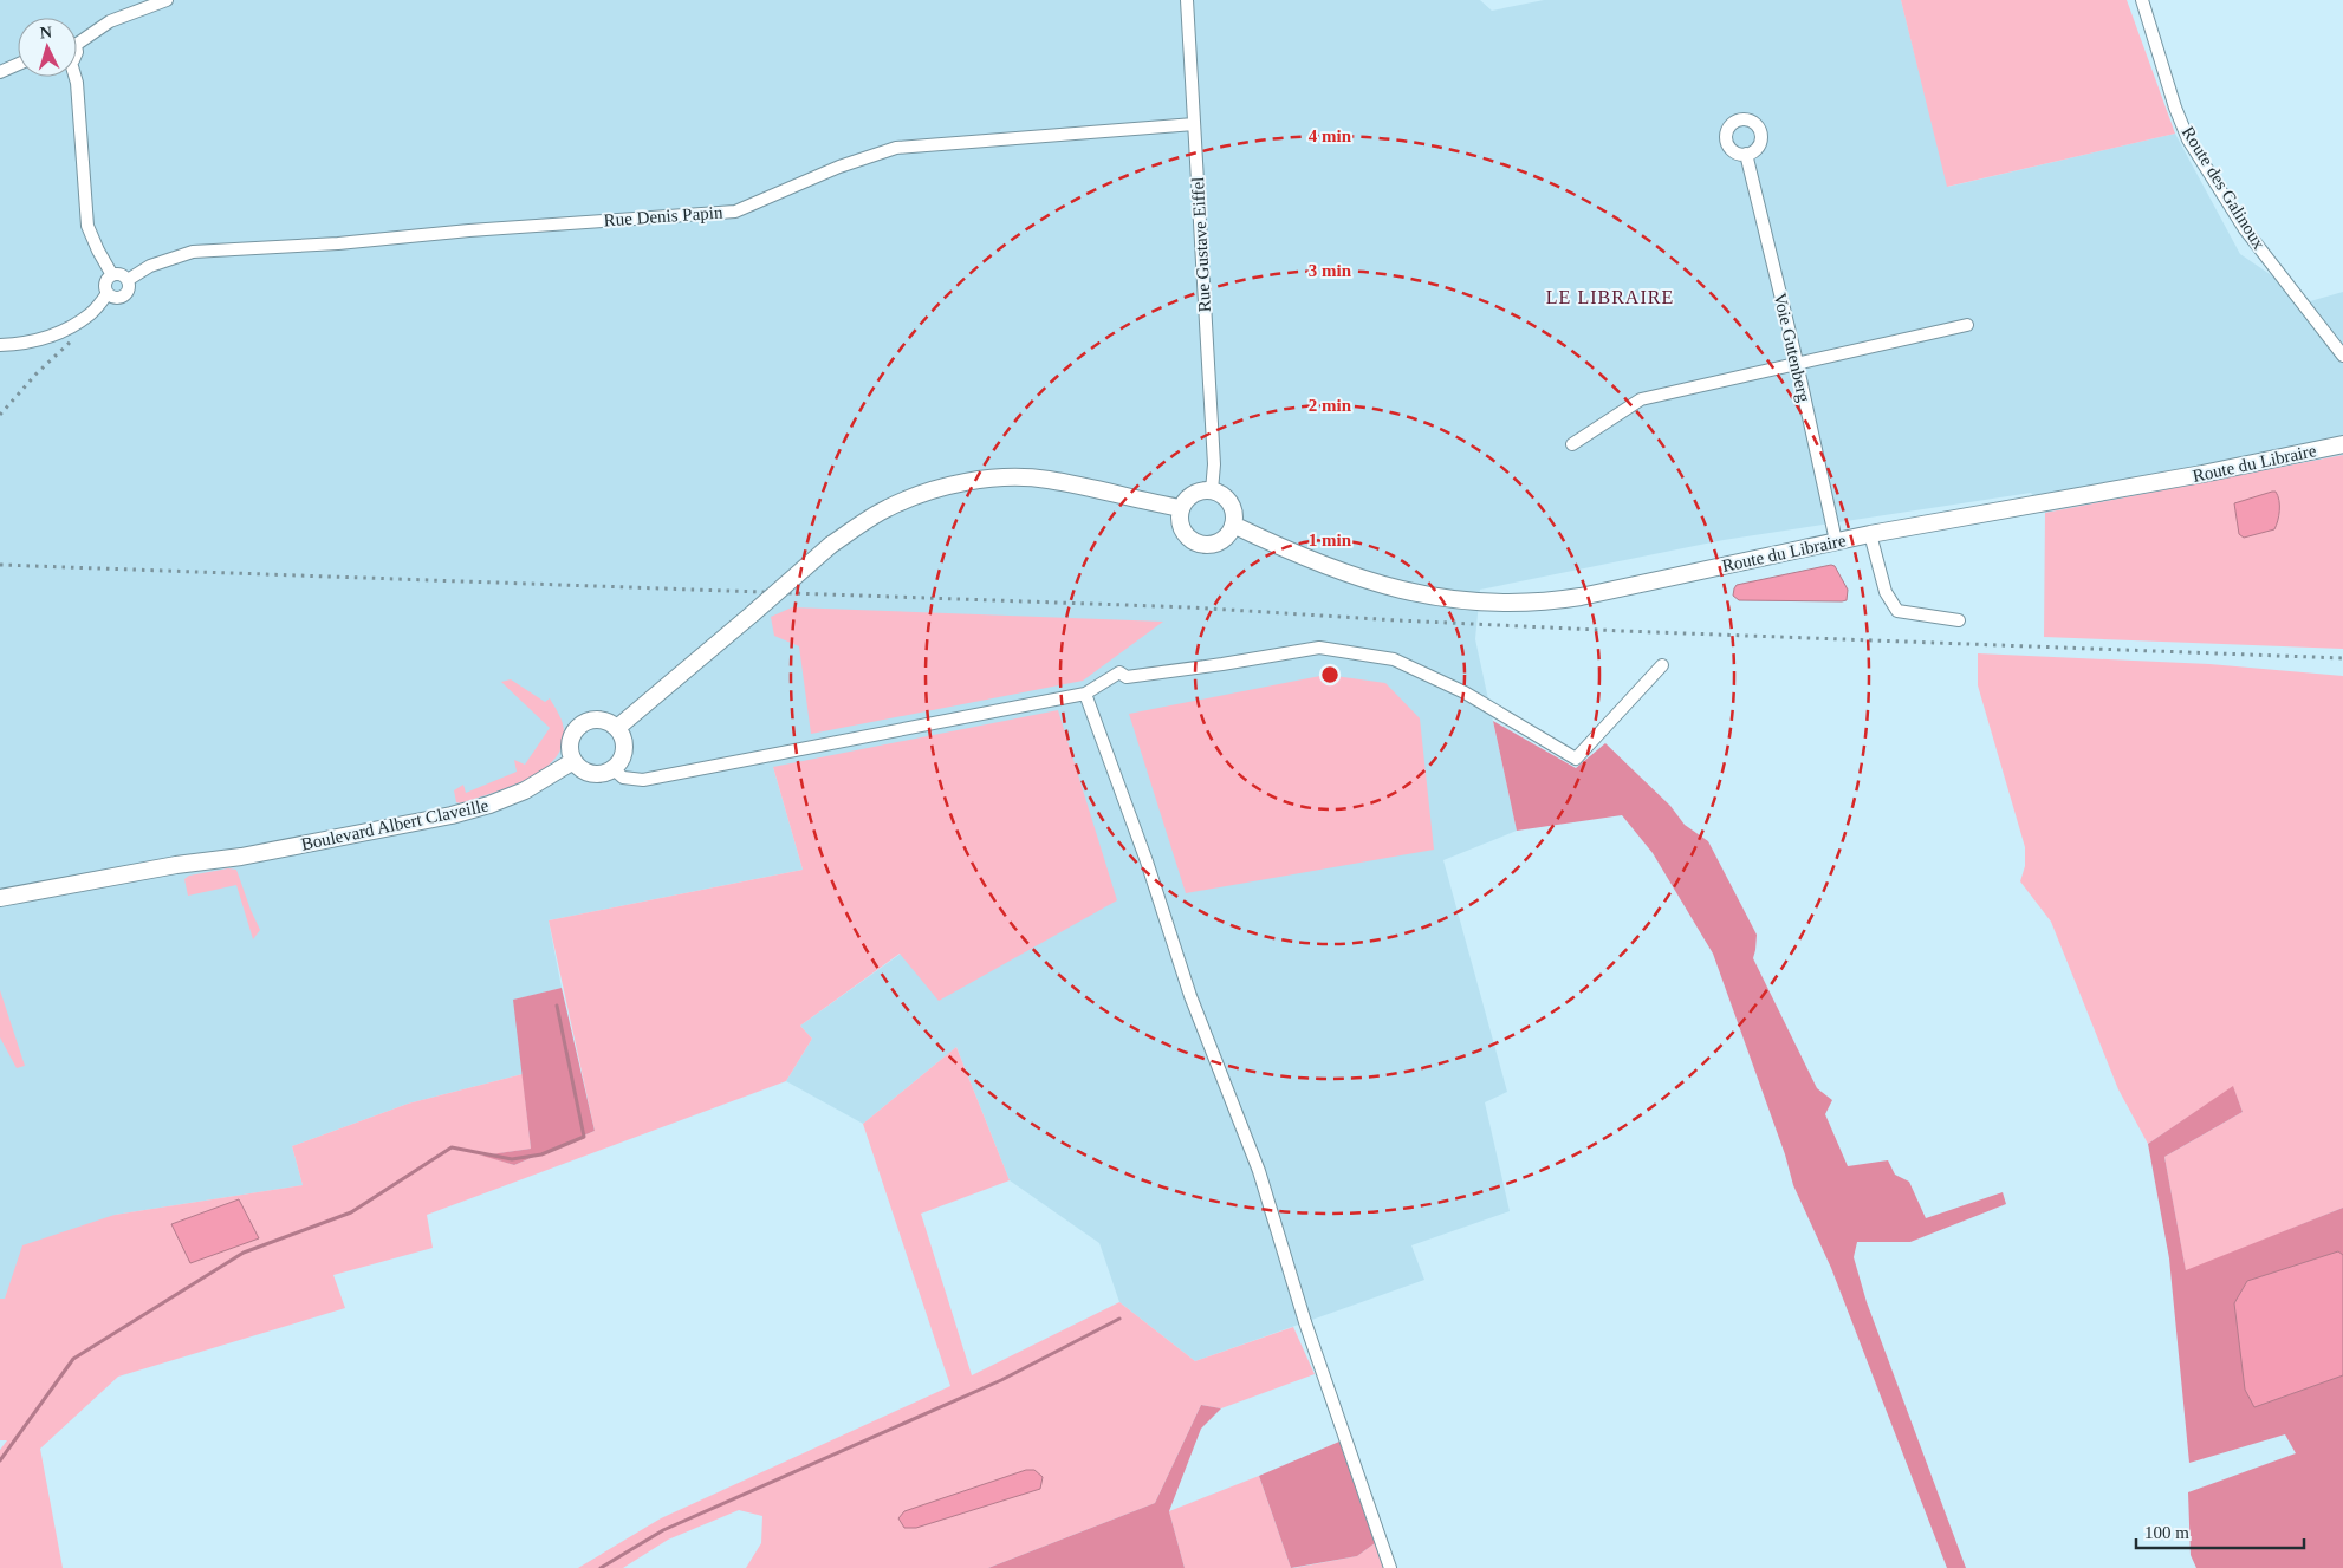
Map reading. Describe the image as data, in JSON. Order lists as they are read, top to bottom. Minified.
{"streets":{"main road":["Route du Libraire","Boulevard Albert Claveille"],"street":["Route des Galinoux","Rue Denis Papin","Rue Gustave Eiffel","Voie Gutenberg"]},"crossings":[["Rue Denis Papin","Rue Gustave Eiffel"],["Rue Gustave Eiffel","Route du Libraire"],["Voie Gutenberg","Route du Libraire"]],"districts":["LE LIBRAIRE"],"scale_bar":"100 m","north":"top","rings":["4 min","3 min","2 min","1 min"]}
